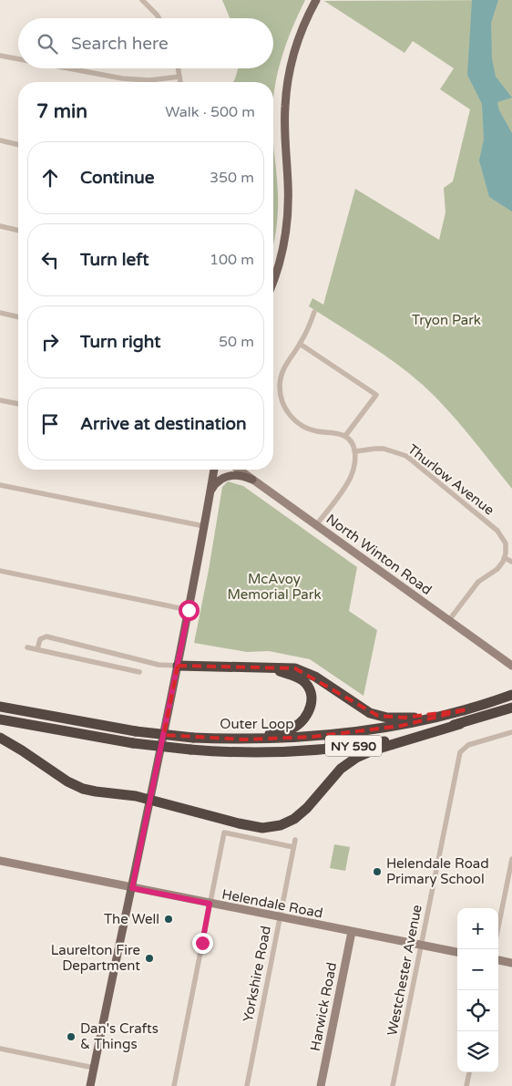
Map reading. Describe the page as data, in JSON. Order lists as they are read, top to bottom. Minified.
{"streets":{"highway":["Outer Loop","NY 590"],"street":["Thurlow Avenue","North Winton Road","Helendale Road","Westchester Avenue","Yorkshire Road","Harwick Road"]},"crossings":[["Helendale Road","Westchester Avenue"],["Helendale Road","Yorkshire Road"],["Helendale Road","Harwick Road"]],"parks":["Tryon Park","McAvoy Memorial Park"],"places":["Helendale Road Primary School","The Well","Laurelton Fire Department","Dan's Crafts & Things"],"page":{"search":"Search here","heading":["7 min","Walk · 500 m"],"list":[["Continue","350 m"],["Turn left","100 m"],["Turn right","50 m"],"Arrive at destination"],"map_buttons":["+","−"]}}
